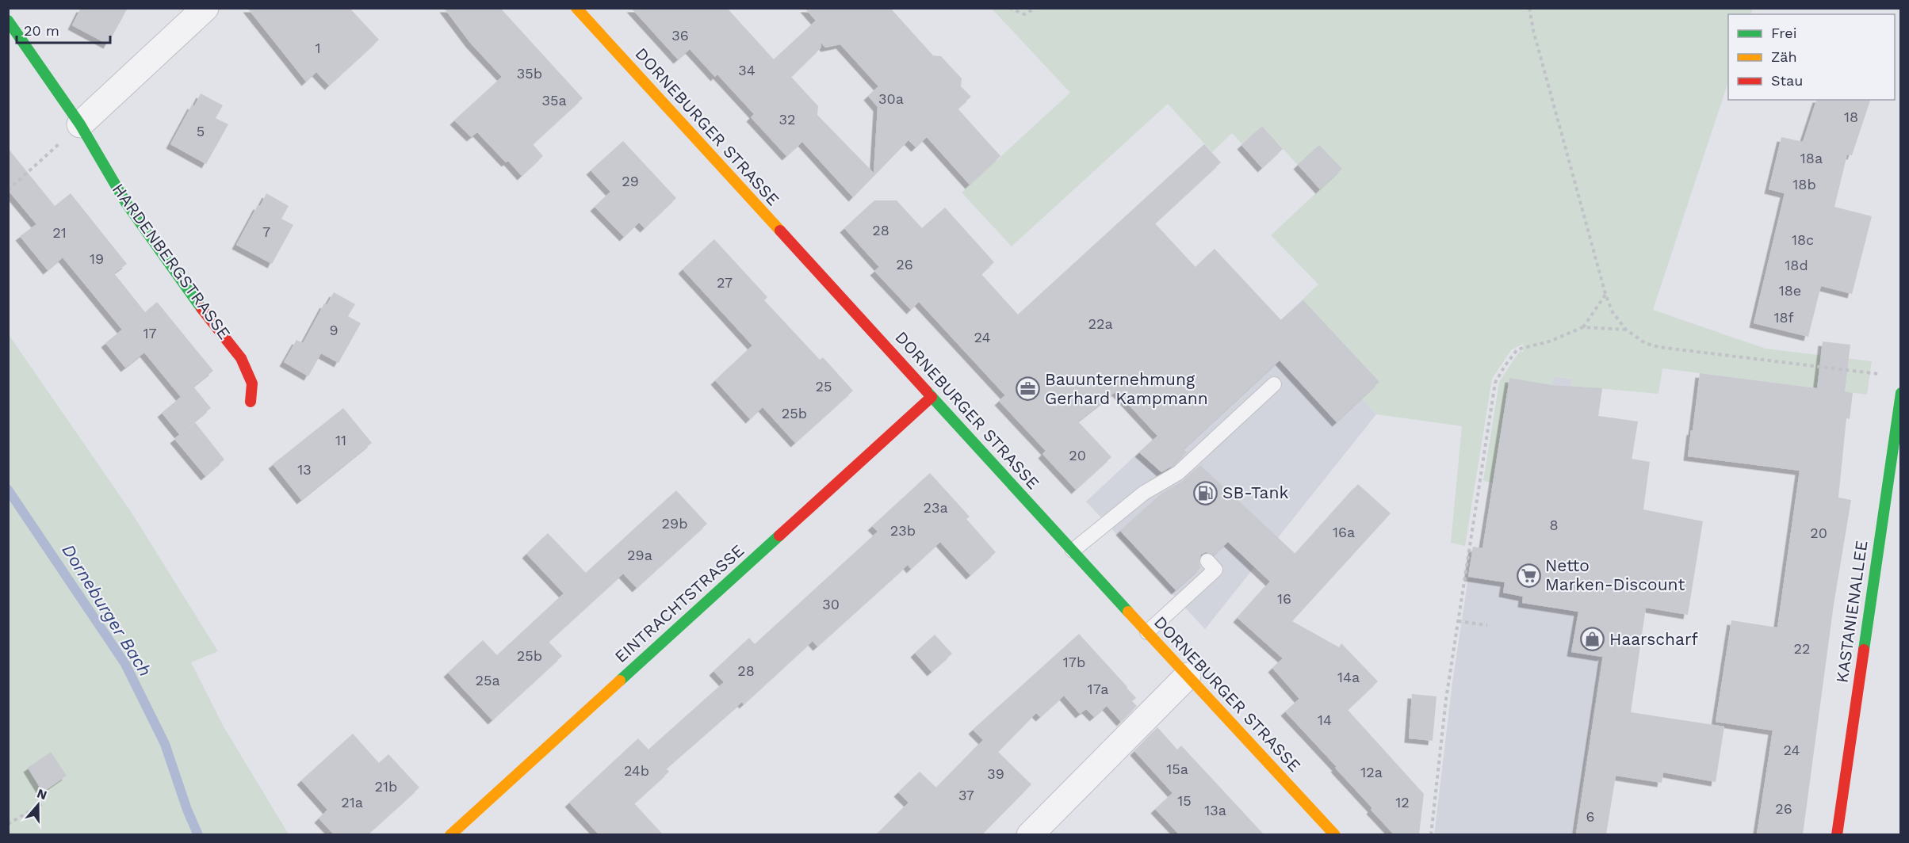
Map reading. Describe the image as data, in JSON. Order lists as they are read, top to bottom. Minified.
{"streets":{"street":["DORNEBURGER STRASSE","HARDENBERGSTRASSE","EINTRACHTSTRASSE","KASTANIENALLEE"]},"crossings":[["DORNEBURGER STRASSE","EINTRACHTSTRASSE"]],"water":["Dorneburger Bach"],"places":{"office":["Bauunternehmung Gerhard Kampmann"],"fuel station":["SB-Tank"],"supermarket":["Netto Marken-Discount"],"shop":["Haarscharf"]},"house_numbers":["36","1","34","35b","30a","35a","18","32","5","18a","29","18b","28","7","21","18c","19","26","18d","27","18e","18f","22a","9","17","24","25","25b","11","20","13","23a","29b","8","23b","16a","20","29a","16","30","22","25b","17b","28","14a","25a","17a","14","24","15a","24b","12a","39","21b","37","15","21a","12","26","13a","6"],"legend":["Frei","Zäh","Stau"],"scale_bar":"20 m","north":"top"}
